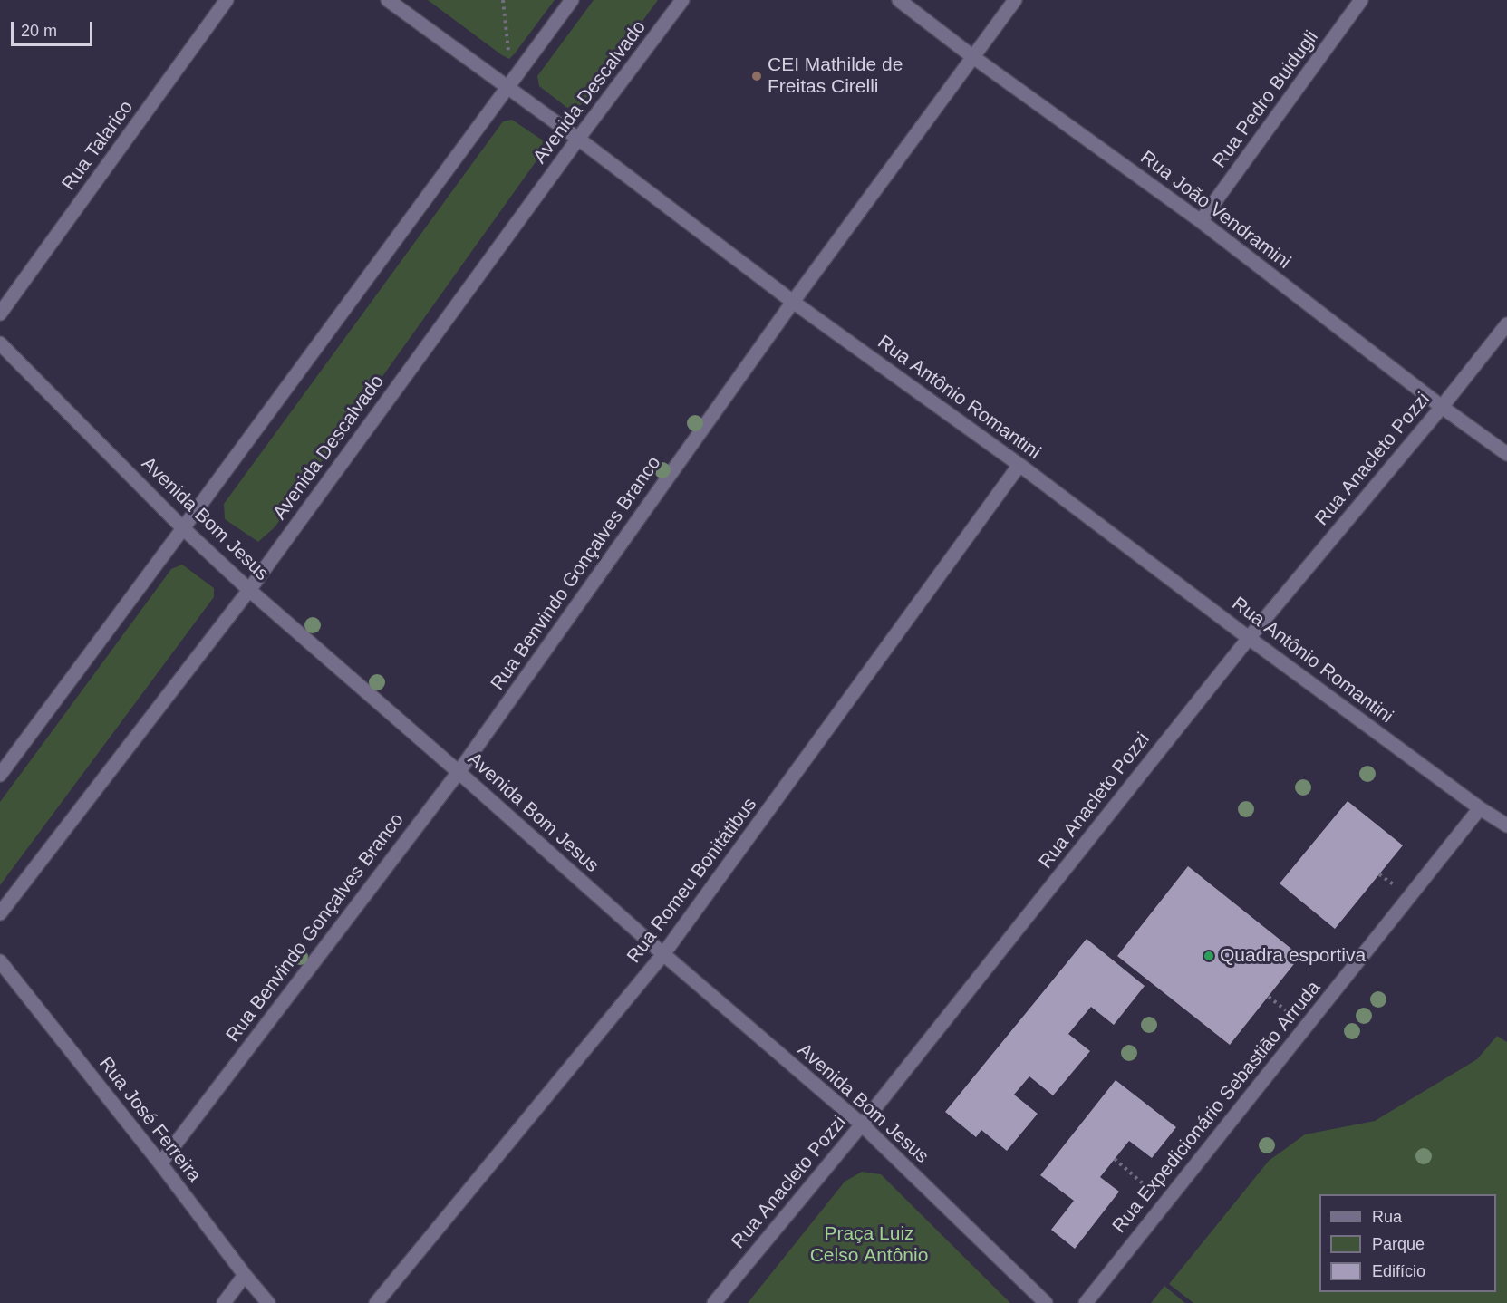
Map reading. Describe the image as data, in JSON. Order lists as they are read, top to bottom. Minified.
{"streets":{"street":["Avenida Descalvado","Rua Pedro Buidugli","Rua Talarico","Rua João Vendramini","Rua Antônio Romantini","Rua Anacleto Pozzi","Avenida Bom Jesus","Rua Benvindo Gonçalves Branco","Rua Romeu Bonitátibus","Rua Expedicionário Sebastião Arruda","Rua José Ferreira"]},"crossings":[["Avenida Descalvado","Rua Antônio Romantini"],["Avenida Descalvado","Avenida Bom Jesus"],["Rua Pedro Buidugli","Rua João Vendramini"],["Rua João Vendramini","Rua Anacleto Pozzi"],["Rua João Vendramini","Rua Benvindo Gonçalves Branco"],["Rua Antônio Romantini","Rua Anacleto Pozzi"],["Rua Antônio Romantini","Rua Benvindo Gonçalves Branco"],["Rua Antônio Romantini","Rua Romeu Bonitátibus"],["Rua Antônio Romantini","Rua Expedicionário Sebastião Arruda"],["Rua Anacleto Pozzi","Avenida Bom Jesus"],["Avenida Bom Jesus","Rua Benvindo Gonçalves Branco"],["Avenida Bom Jesus","Rua Romeu Bonitátibus"],["Rua Benvindo Gonçalves Branco","Rua José Ferreira"]],"parks":["Praça Luiz Celso Antônio"],"places":["CEI Mathilde de Freitas Cirelli","Quadra esportiva"],"legend":["Rua","Parque","Edifício"],"scale_bar":"20 m"}
